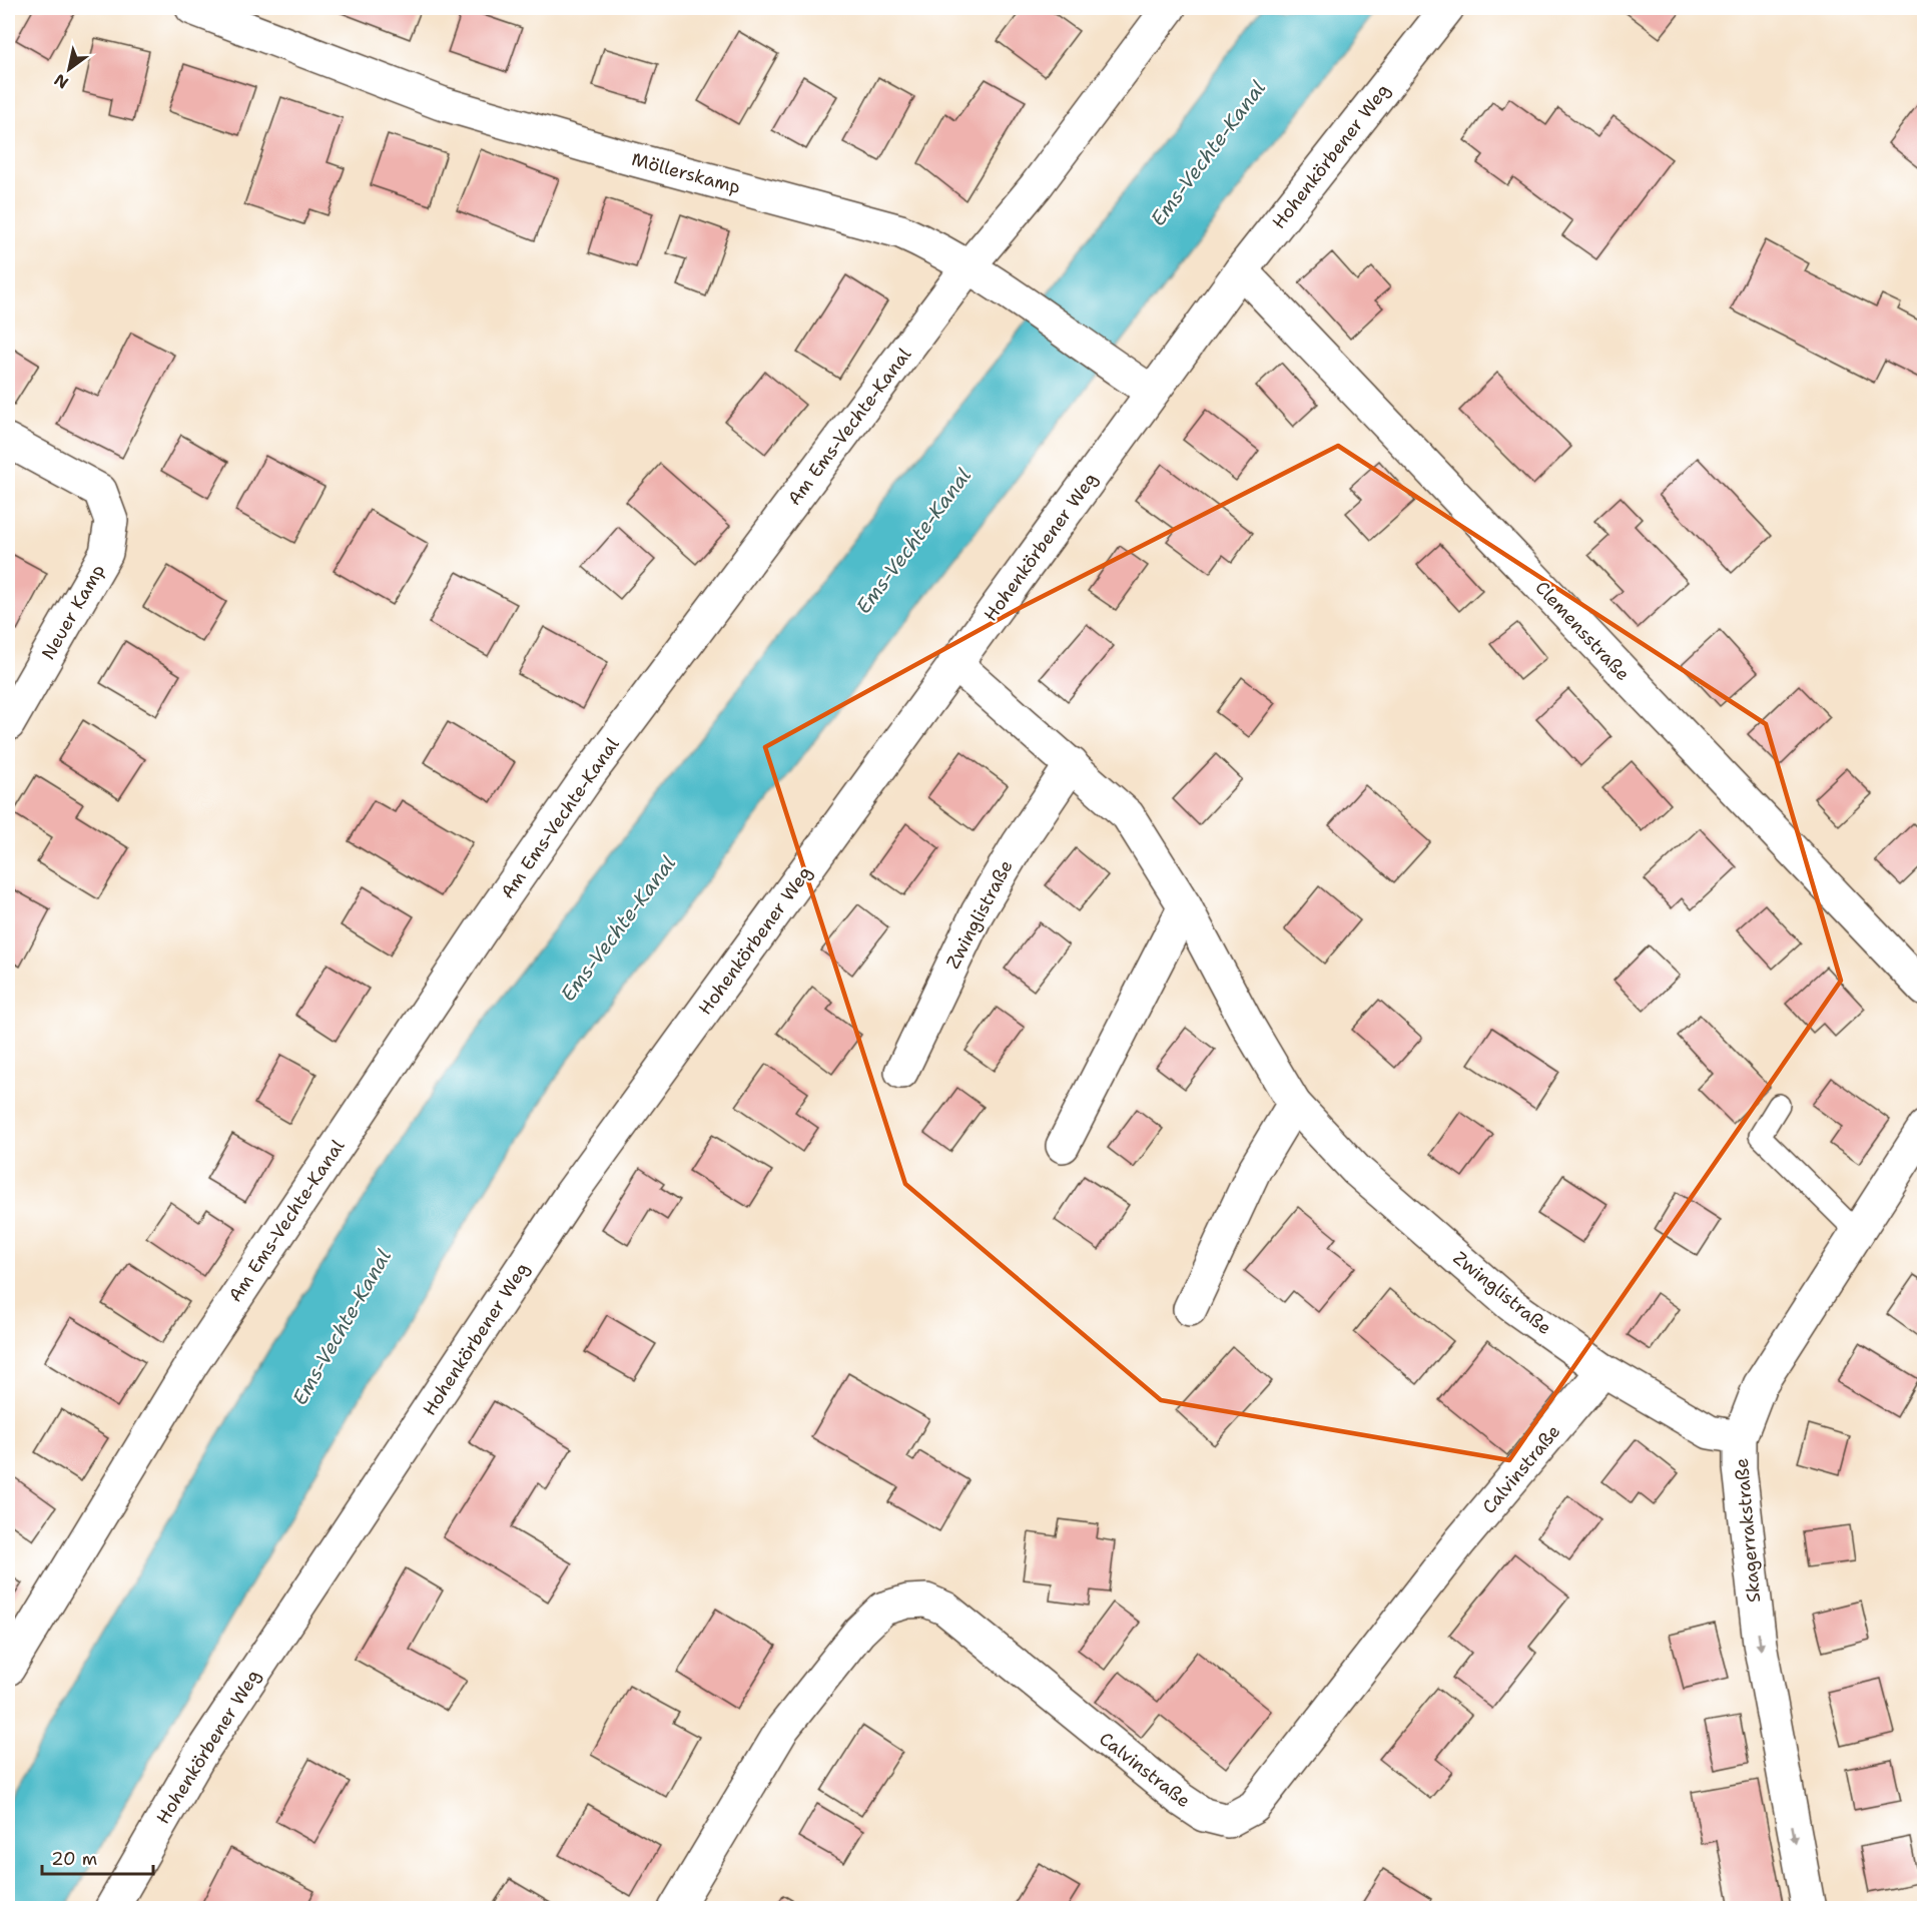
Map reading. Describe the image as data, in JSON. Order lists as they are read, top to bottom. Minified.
{"streets":{"street":["Hohenkörbener Weg","Möllerskamp","Am Ems-Vechte-Kanal","Neuer Kamp","Clemensstraße","Zwinglistraße","Calvinstraße","Skagerrakstraße"]},"crossings":[["Hohenkörbener Weg","Möllerskamp"],["Hohenkörbener Weg","Clemensstraße"],["Hohenkörbener Weg","Zwinglistraße"],["Möllerskamp","Am Ems-Vechte-Kanal"],["Zwinglistraße","Calvinstraße"],["Zwinglistraße","Skagerrakstraße"]],"one_way":["Skagerrakstraße"],"water":["Ems-Vechte-Kanal"],"scale_bar":"20 m","north":"bottom left"}
